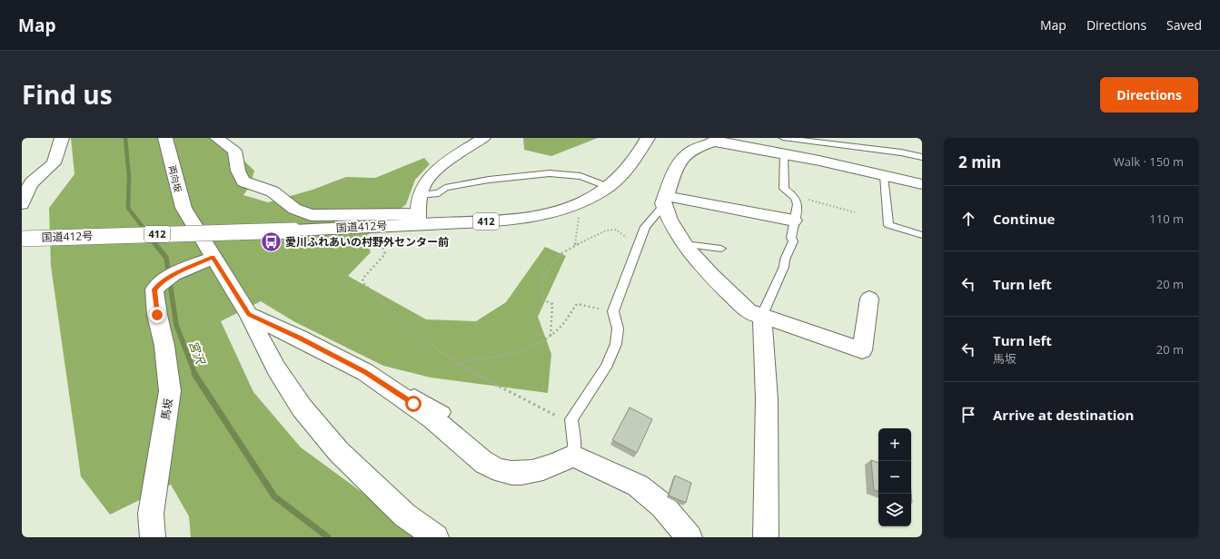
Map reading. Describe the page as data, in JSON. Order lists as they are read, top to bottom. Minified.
{"streets":{"main road":["両向坂","412","国道412号","馬坂"]},"crossings":[["両向坂","馬坂"]],"water":["宮沢"],"places":{"bus stop":["愛川ふれあいの村野外センター前"]},"page":{"header":"Map","nav":["Map","Directions","Saved"],"title":"Find us","buttons":"Directions","heading":["2 min","Walk · 150 m"],"list":[["Continue","110 m"],["Turn left","20 m"],["Turn left","馬坂","20 m"],"Arrive at destination"],"map_buttons":["+","−"]}}
